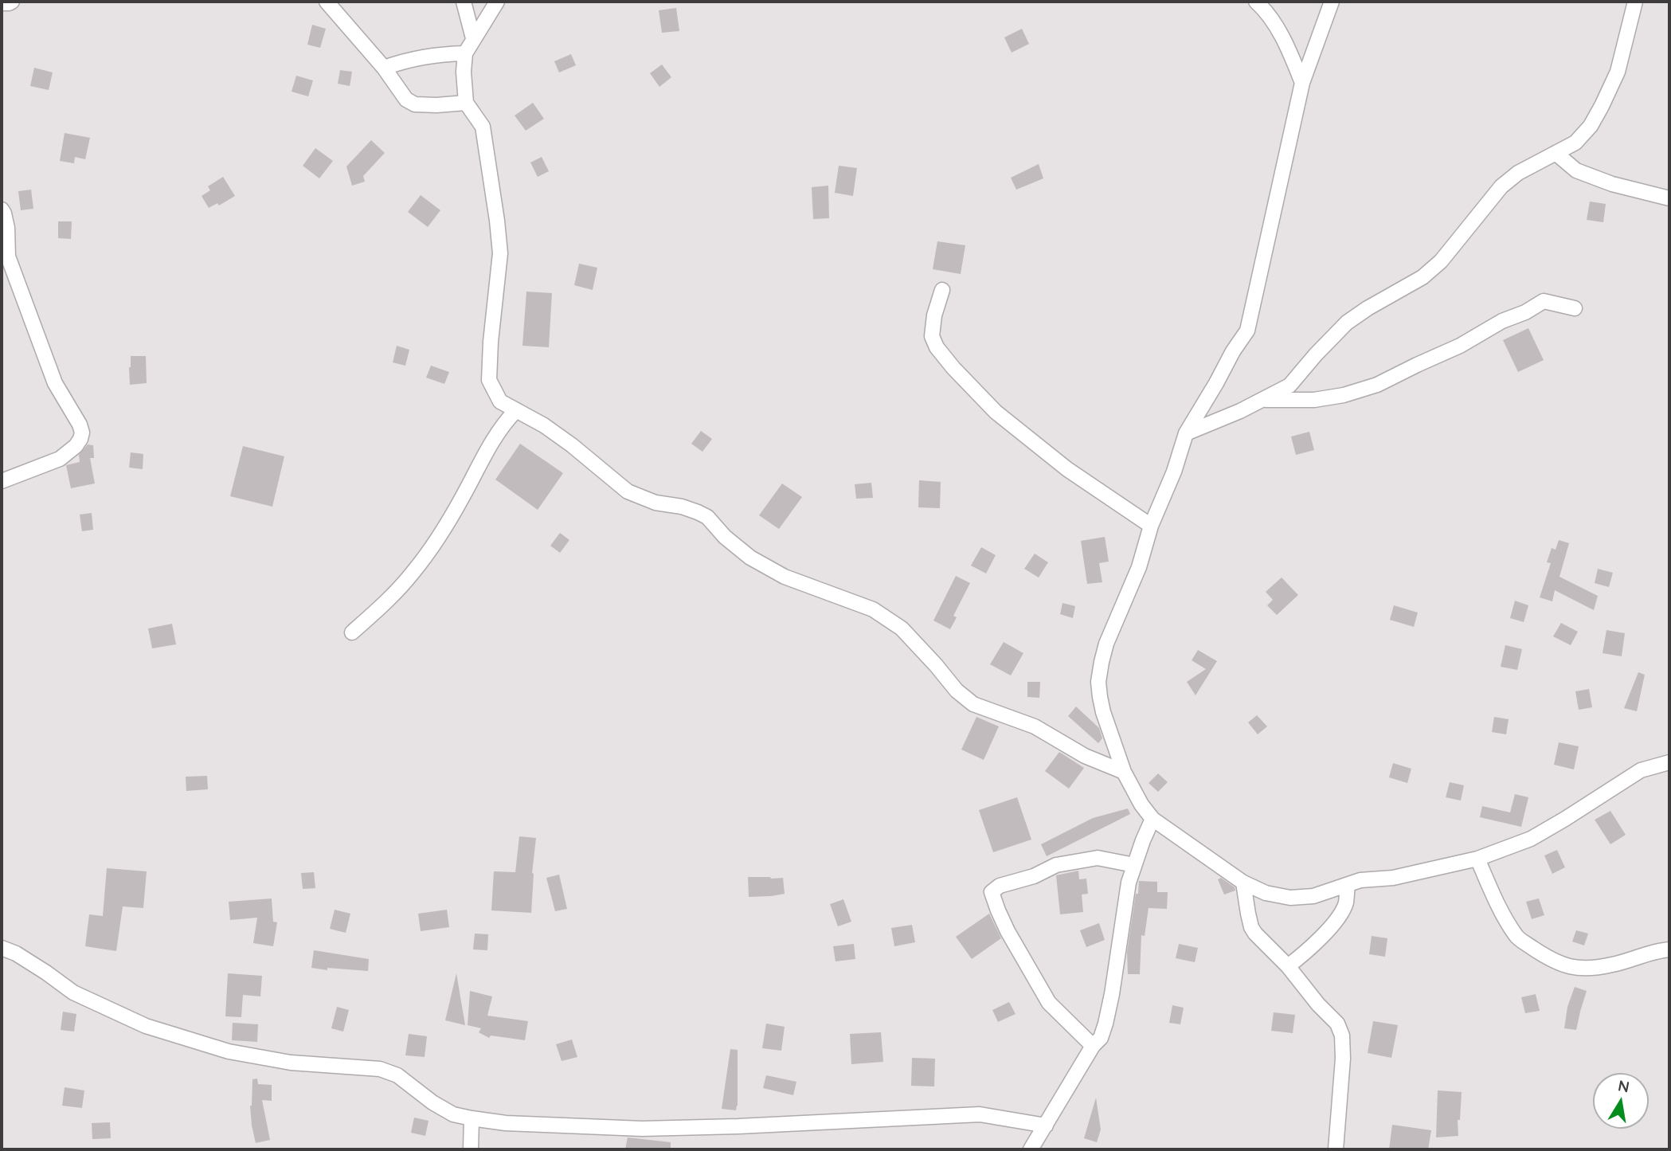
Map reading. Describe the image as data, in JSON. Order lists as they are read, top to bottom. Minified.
{"north":"top"}
